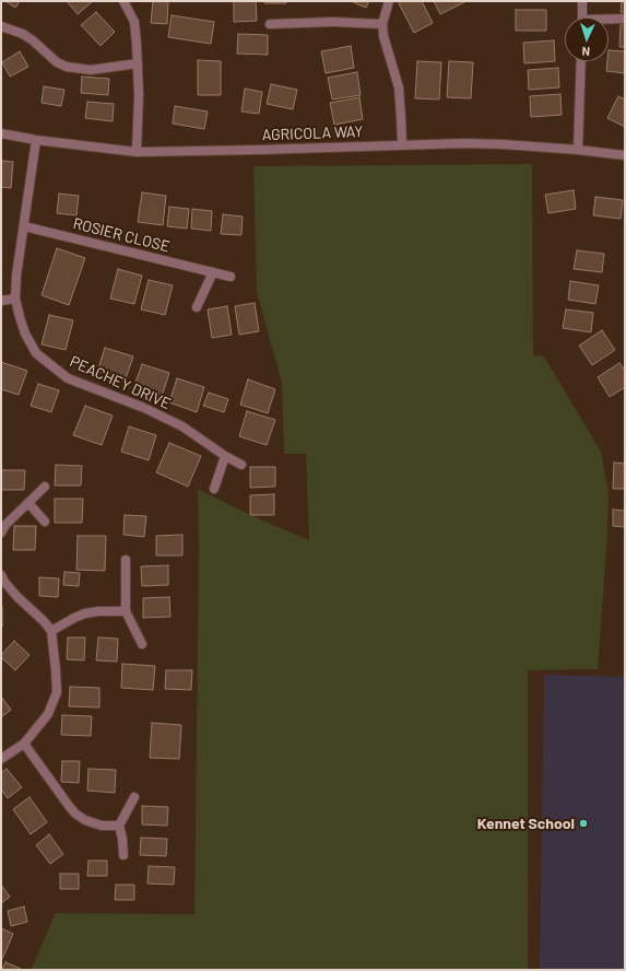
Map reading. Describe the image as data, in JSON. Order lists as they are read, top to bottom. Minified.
{"streets":{"street":["AGRICOLA WAY","ROSIER CLOSE","PEACHEY DRIVE"]},"crossings":[["AGRICOLA WAY","PEACHEY DRIVE"],["ROSIER CLOSE","PEACHEY DRIVE"]],"places":["Kennet School"],"north":"bottom"}
